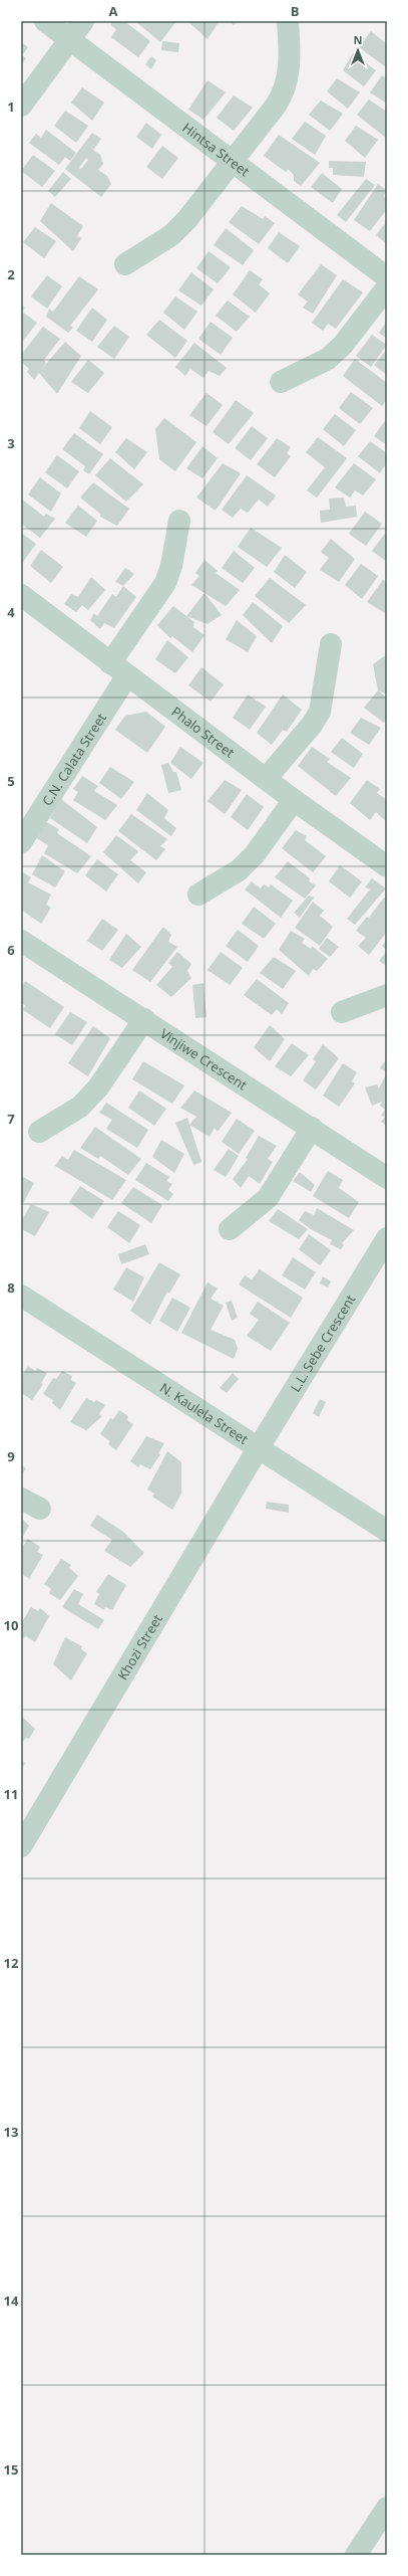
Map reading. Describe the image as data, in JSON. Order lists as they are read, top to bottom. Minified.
{"streets":{"street":["Hintsa Street","Phalo Street","C.N. Calata Street","Vinjiwe Crescent","L.L. Sebe Crescent","N. Kaulela Street","Khozi Street"]},"crossings":[["Phalo Street","C.N. Calata Street"],["L.L. Sebe Crescent","N. Kaulela Street"],["L.L. Sebe Crescent","Khozi Street"],["N. Kaulela Street","Khozi Street"]],"north":"top","grid":{"columns":["A","B"],"rows":["1","2","3","4","5","6","7","8","9","10","11","12","13","14","15"]}}
